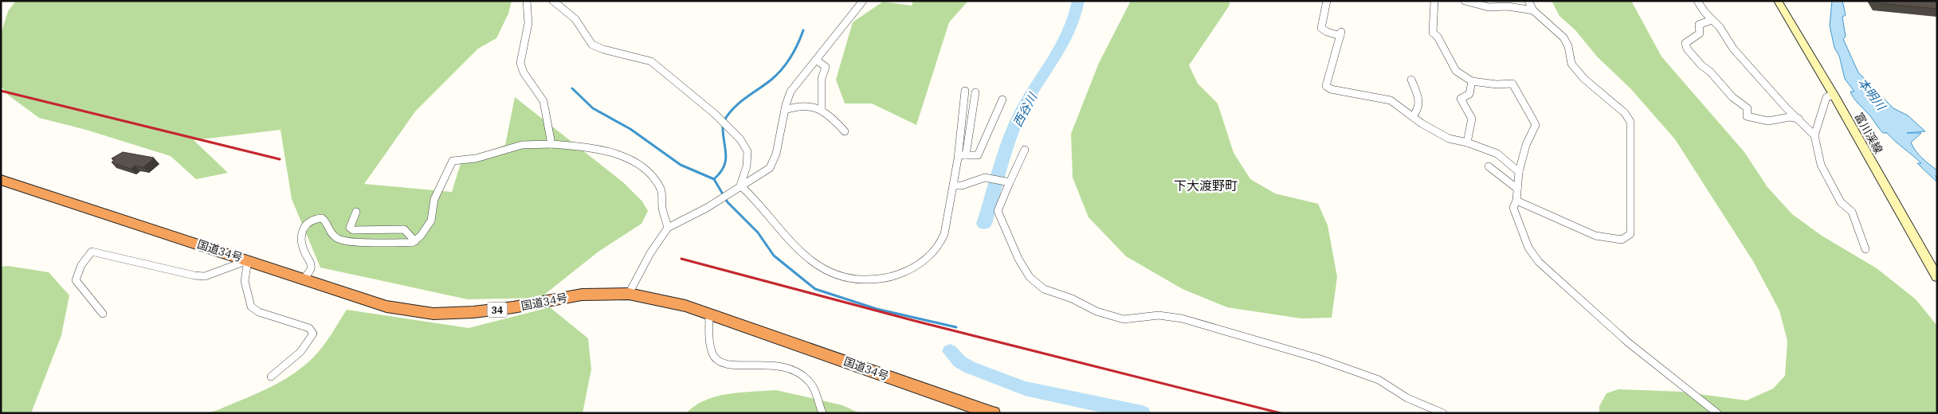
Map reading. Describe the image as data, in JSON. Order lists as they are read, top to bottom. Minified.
{"streets":{"highway":["国道34号","34"],"main road":["富川渓線"]},"districts":["下大渡野町"],"water":["本明川","西谷川"]}
